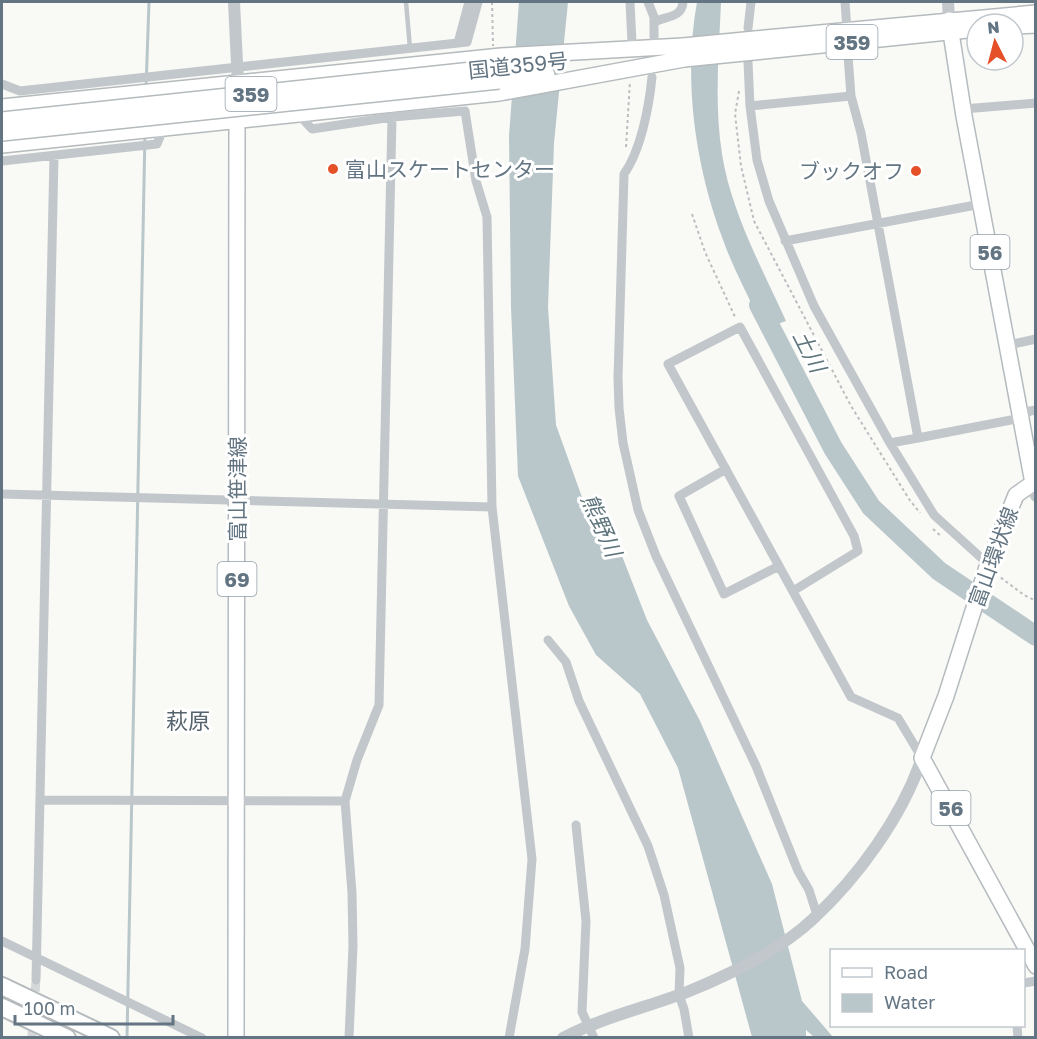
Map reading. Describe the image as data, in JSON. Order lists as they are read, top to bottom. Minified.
{"streets":{"main road":["359","国道359号","56","富山笹津線","富山環状線","69"]},"crossings":[["359","富山環状線"],["56","富山環状線"]],"districts":["萩原"],"water":["土川","熊野川"],"places":["富山スケートセンター","ブックオフ"],"legend":["Road","Water"],"scale_bar":"100 m","north":"top"}
